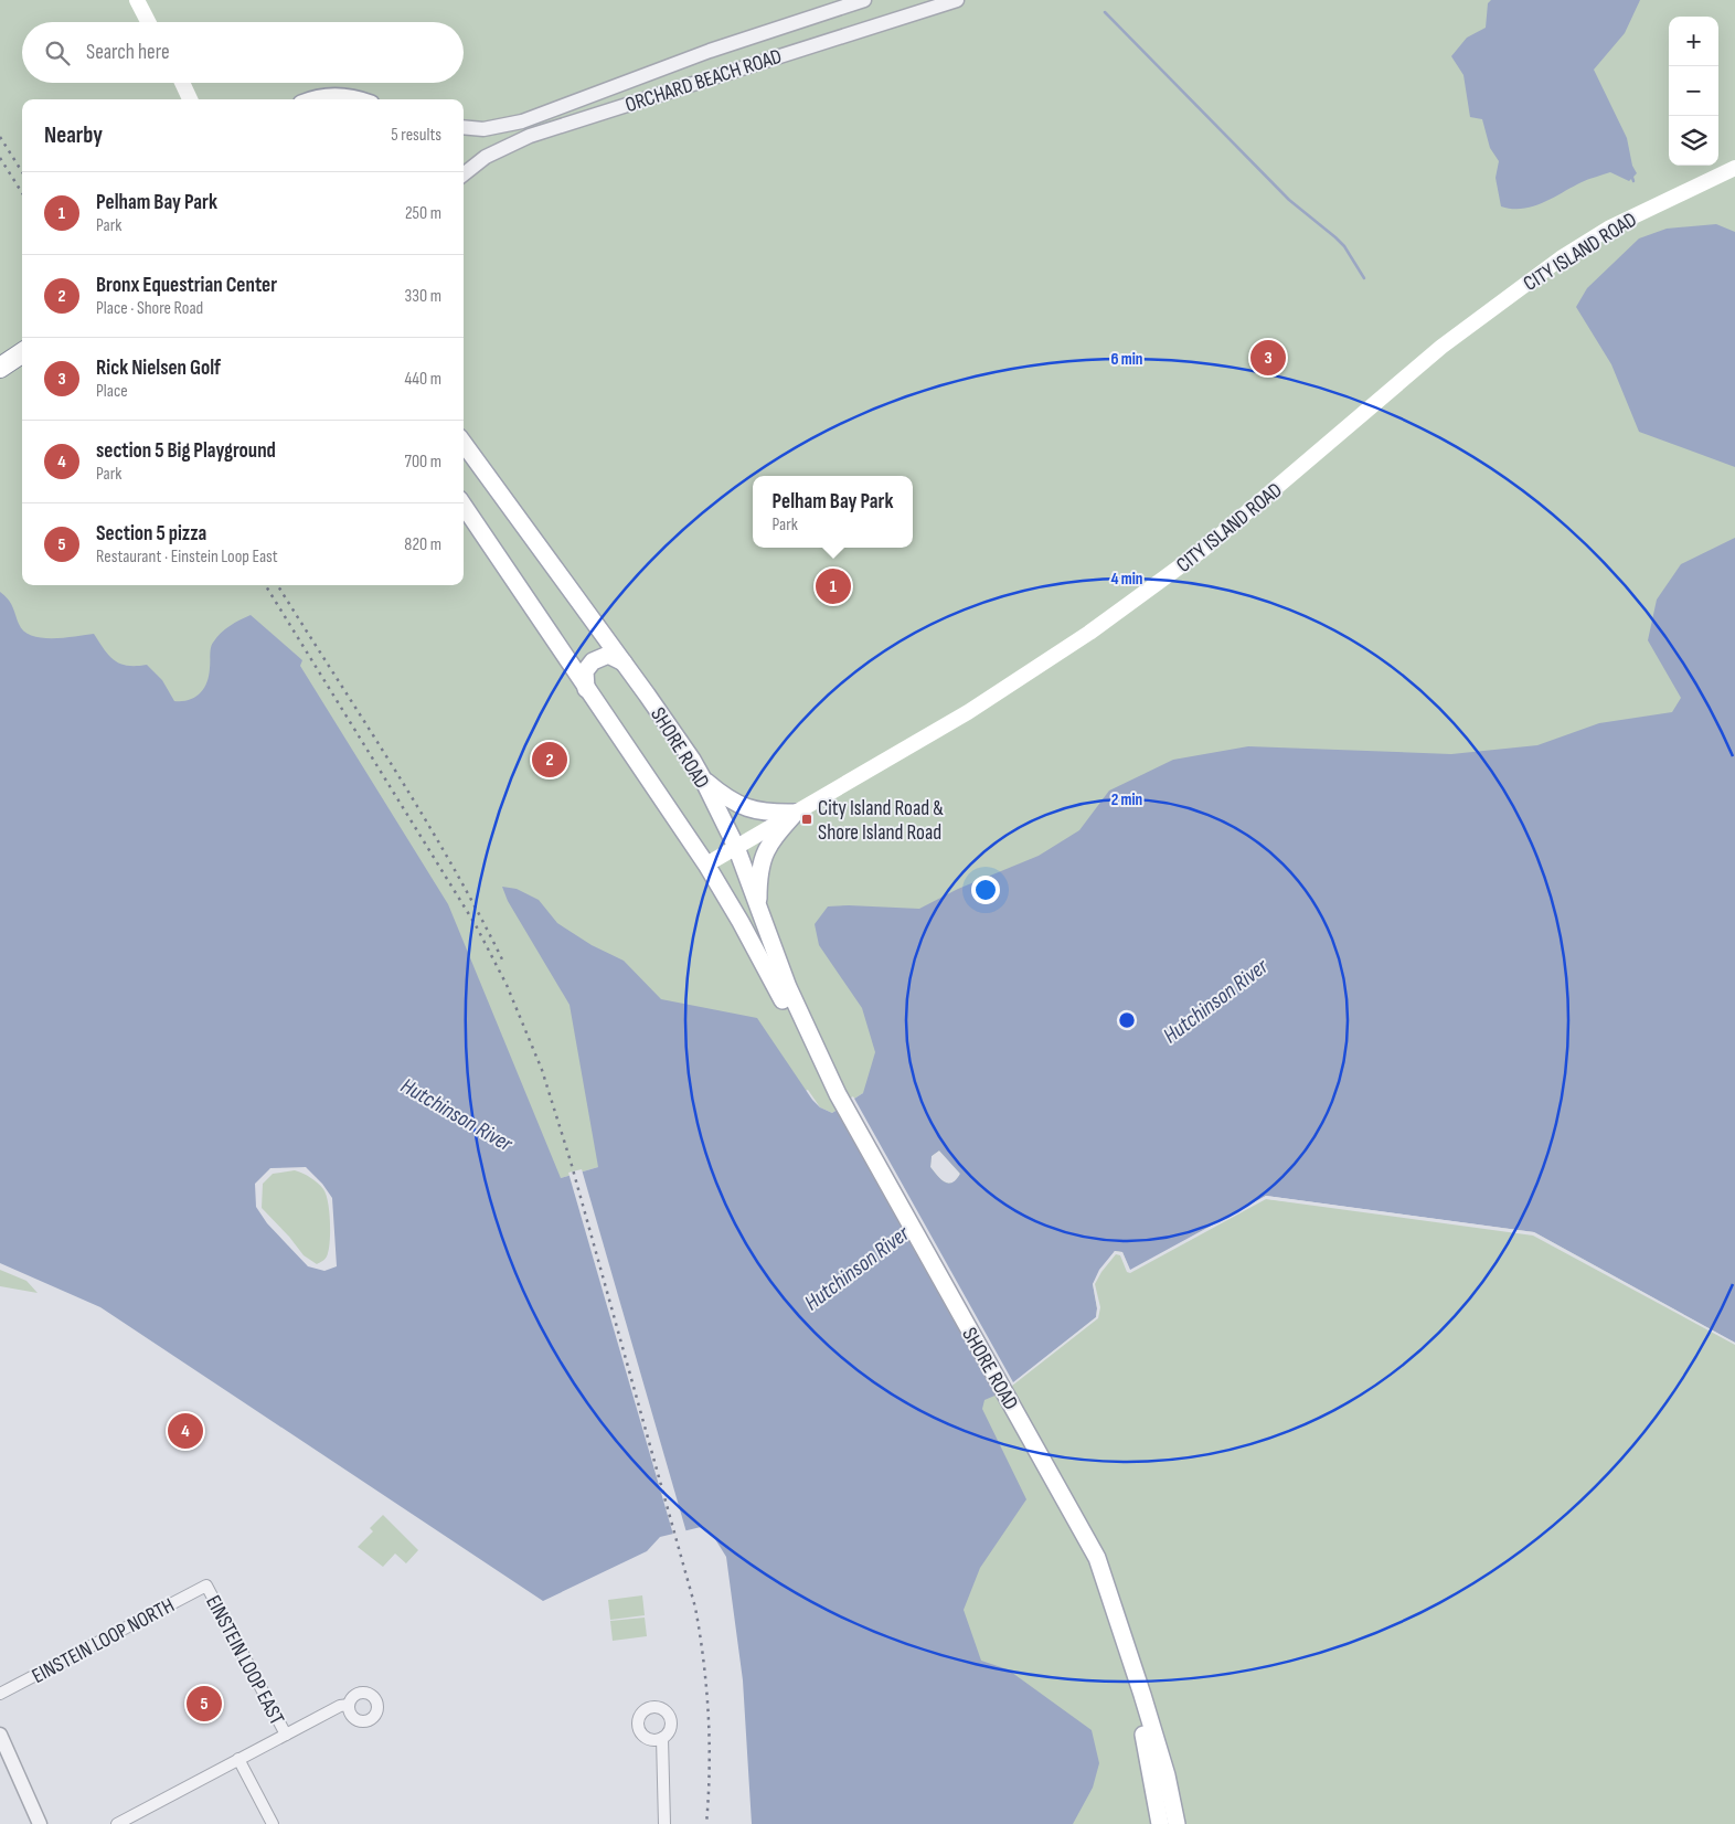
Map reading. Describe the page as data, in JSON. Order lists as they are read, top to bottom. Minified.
{"streets":{"main road":["CITY ISLAND ROAD","SHORE ROAD"],"street":["ORCHARD BEACH ROAD","EINSTEIN LOOP NORTH","EINSTEIN LOOP EAST"]},"crossings":[["CITY ISLAND ROAD","SHORE ROAD"],["EINSTEIN LOOP NORTH","EINSTEIN LOOP EAST"]],"water":["Hutchinson River"],"places":{"transit":["City Island Road & Shore Island Road"]},"page":{"map_buttons":["+","−"],"search":"Search here","heading":["Nearby","5 results"],"list":[{"mark":"1","name":"Pelham Bay Park","note":"Park","value":"250 m"},{"mark":"2","name":"Bronx Equestrian Center","note":"Place · Shore Road","value":"330 m"},{"mark":"3","name":"Rick Nielsen Golf","note":"Place","value":"440 m"},{"mark":"4","name":"section 5 Big Playground","note":"Park","value":"700 m"},{"mark":"5","name":"Section 5 pizza","note":"Restaurant · Einstein Loop East","value":"820 m"}],"pins":["3","1","2","4","5"],"popup":["Pelham Bay Park","Park"]},"rings":["6 min","4 min","2 min"]}
